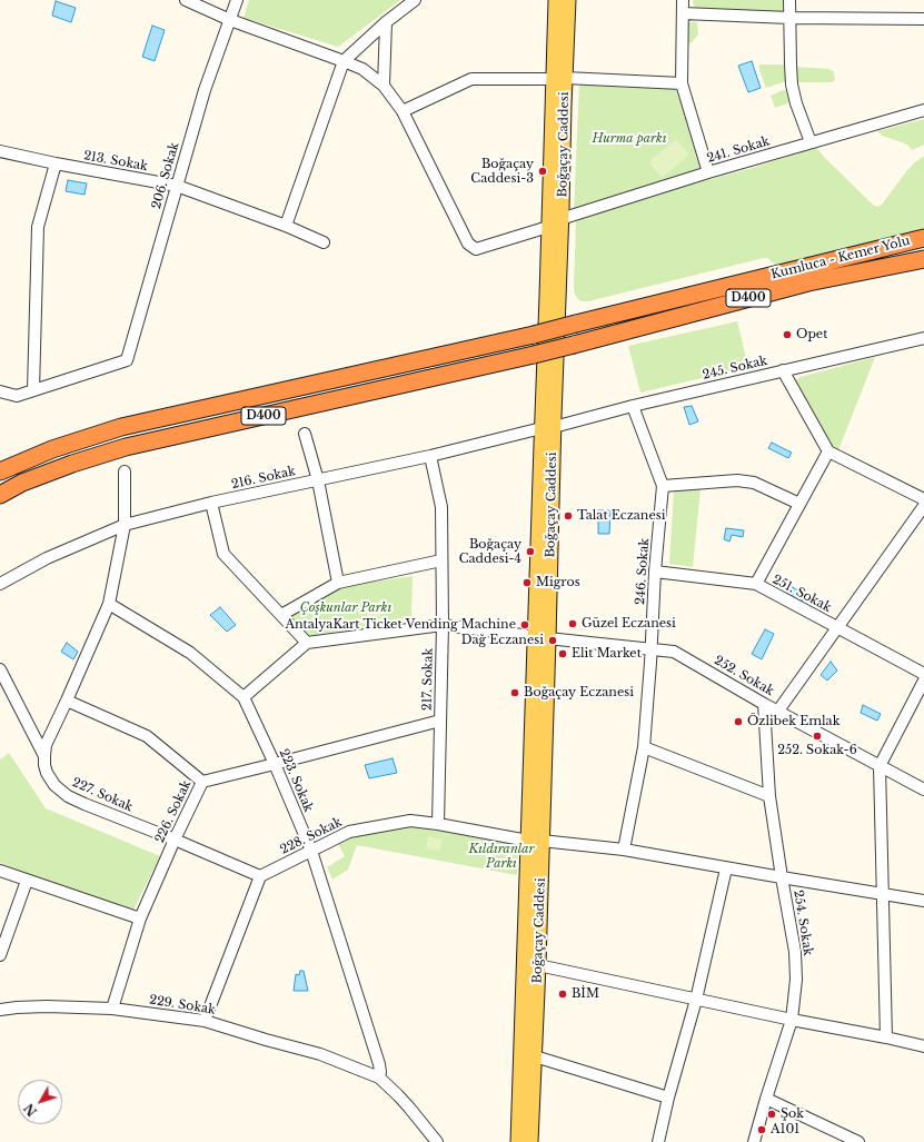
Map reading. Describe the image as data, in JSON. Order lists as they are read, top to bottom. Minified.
{"streets":{"highway":["Kumluca - Kemer Yolu","D400"],"main road":["Boğaçay Caddesi"],"street":["241. Sokak","213. Sokak","206. Sokak","245. Sokak","216. Sokak","246. Sokak","251. Sokak","252. Sokak","217. Sokak","223. Sokak","227. Sokak","226. Sokak","228. Sokak","254. Sokak","229. Sokak"]},"crossings":[["Boğaçay Caddesi","241. Sokak"],["Boğaçay Caddesi","245. Sokak"],["Boğaçay Caddesi","216. Sokak"],["Boğaçay Caddesi","252. Sokak"],["Boğaçay Caddesi","228. Sokak"],["213. Sokak","206. Sokak"],["245. Sokak","216. Sokak"],["245. Sokak","246. Sokak"],["216. Sokak","217. Sokak"],["246. Sokak","251. Sokak"],["246. Sokak","252. Sokak"],["246. Sokak","228. Sokak"],["252. Sokak","217. Sokak"],["252. Sokak","254. Sokak"],["217. Sokak","226. Sokak"],["217. Sokak","228. Sokak"],["223. Sokak","226. Sokak"],["223. Sokak","228. Sokak"],["223. Sokak","229. Sokak"],["227. Sokak","226. Sokak"],["227. Sokak","228. Sokak"],["226. Sokak","229. Sokak"],["228. Sokak","254. Sokak"]],"parks":["Hurma parkı","Çoşkunlar Parkı","Kıldıranlar Parkı"],"places":["Boğaçay Caddesi-3","Opet","Talat Eczanesi","Boğaçay Caddesi-4","Migros","Güzel Eczanesi","AntalyaKart Ticket Vending Machine","Dağ Eczanesi","Elit Market","Boğaçay Eczanesi","Özlibek Emlak","252. Sokak-6","BİM","Şok","A101"],"north":"bottom left"}
